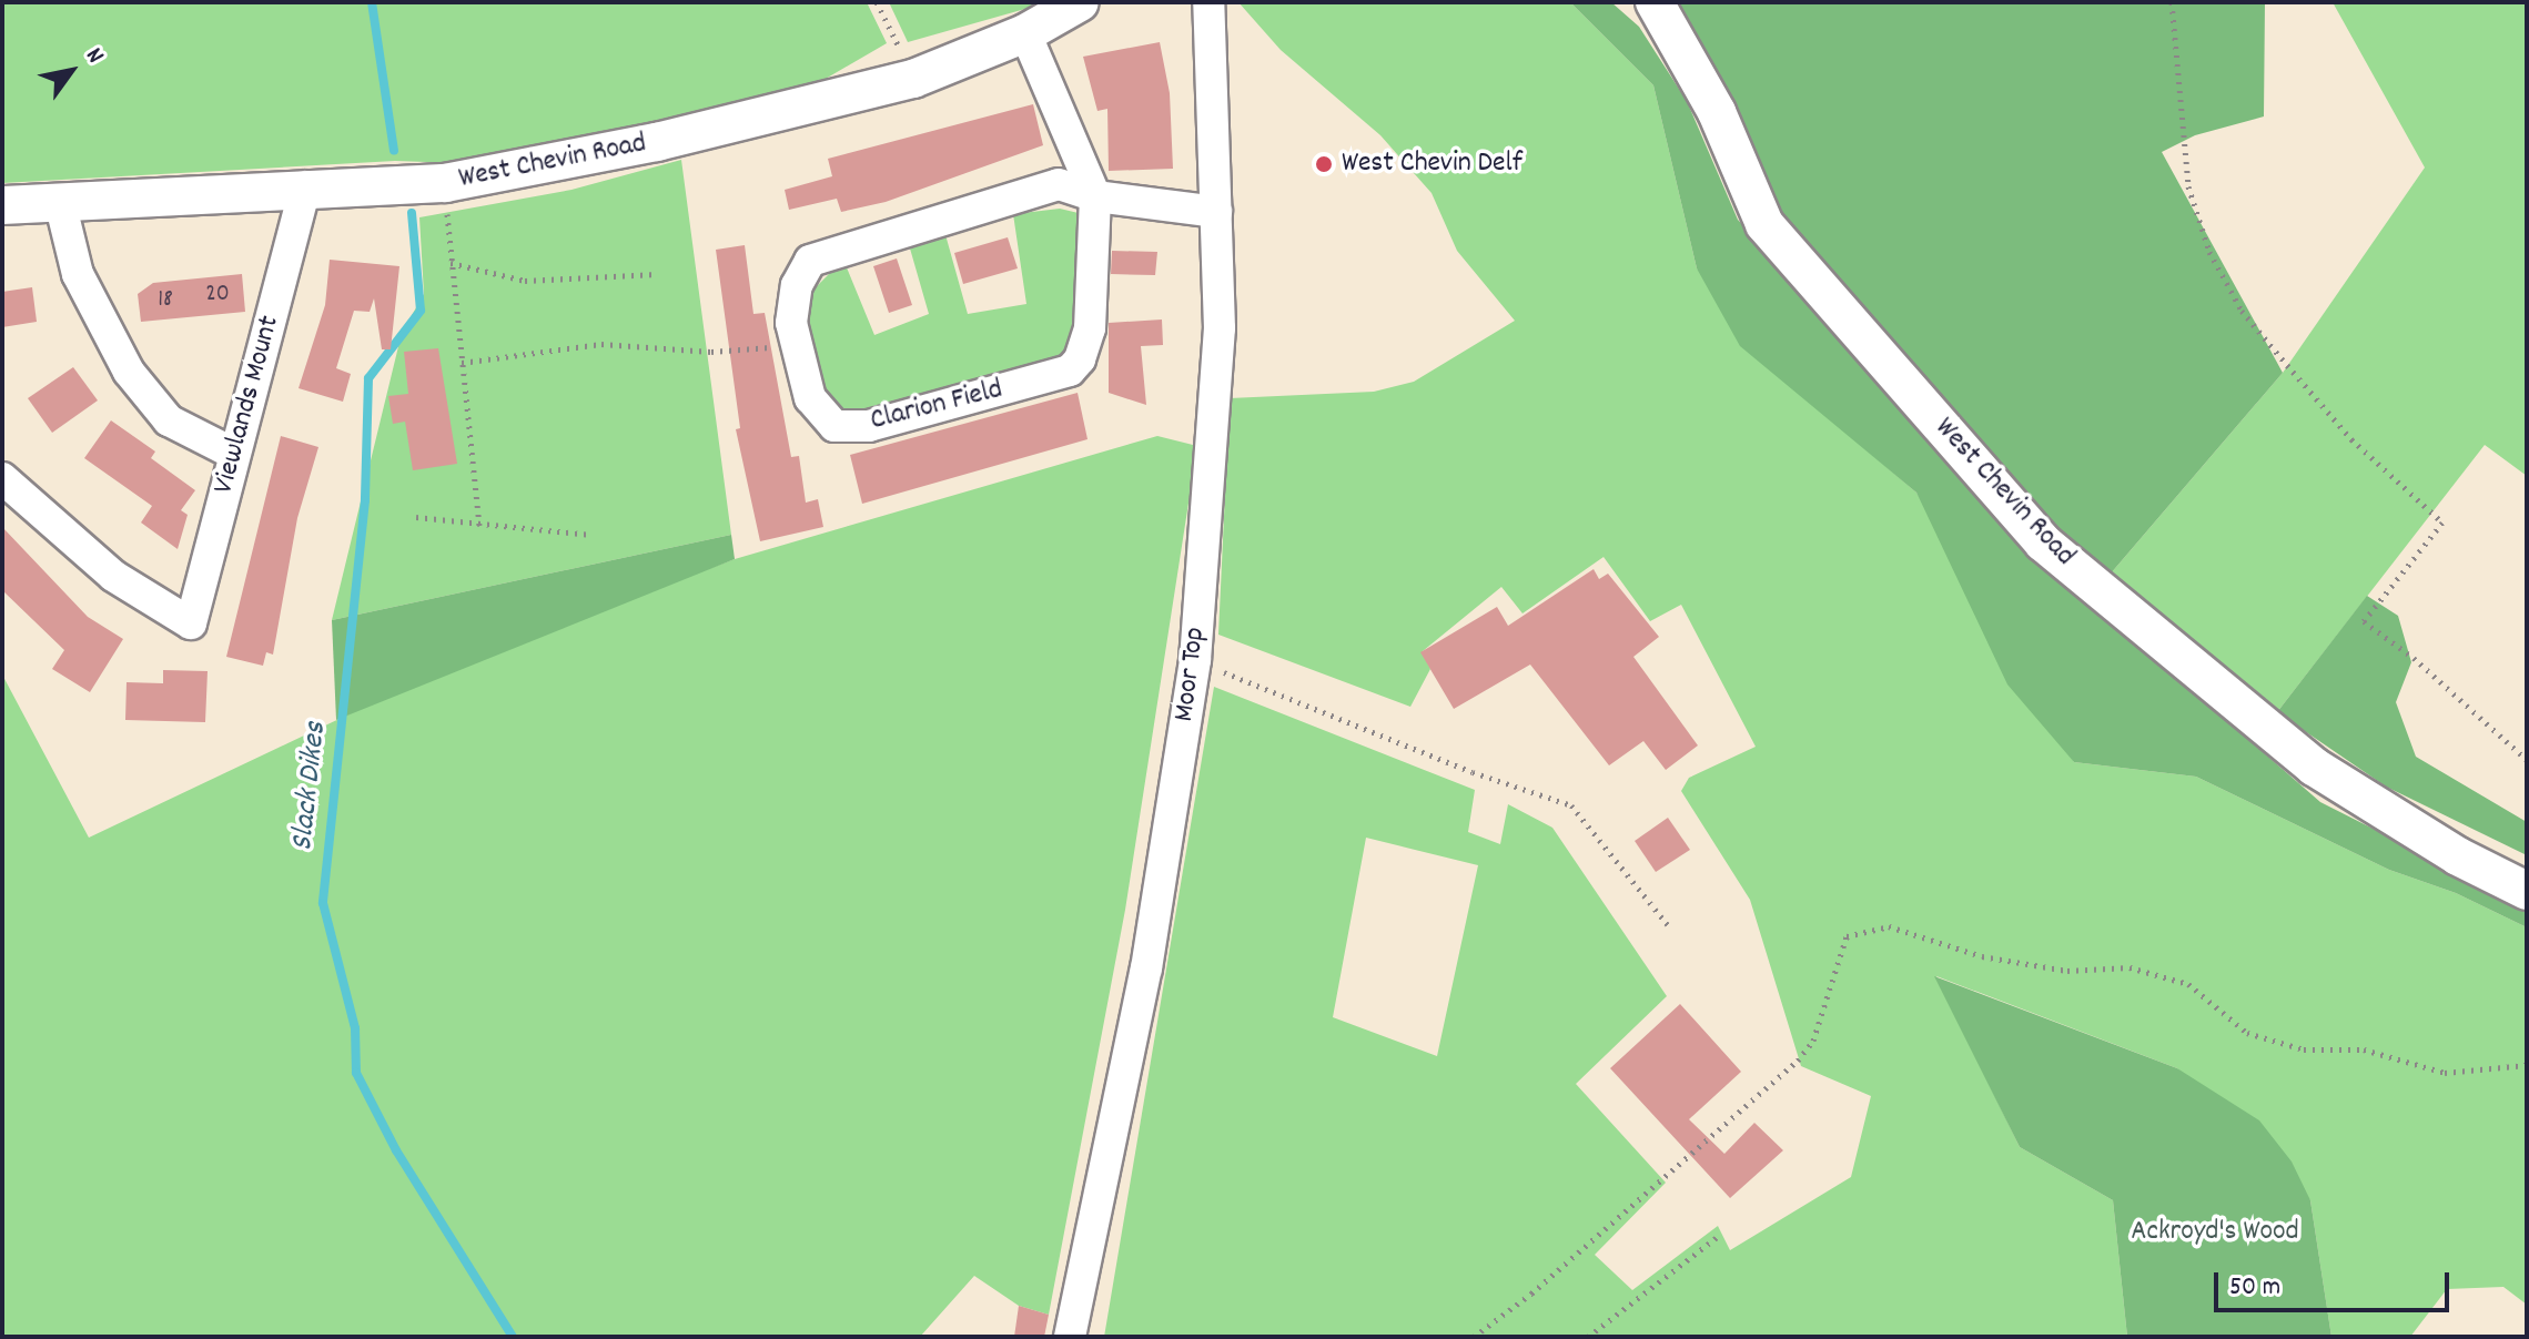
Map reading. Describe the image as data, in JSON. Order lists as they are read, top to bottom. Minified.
{"streets":{"street":["West Chevin Road","Viewlands Mount","Clarion Field","Moor Top"]},"crossings":[["West Chevin Road","Viewlands Mount"],["West Chevin Road","Clarion Field"]],"water":["Slack Dikes"],"parks":["Ackroyd's Wood"],"places":["West Chevin Delf"],"house_numbers":["20","18"],"scale_bar":"50 m","north":"top right"}
